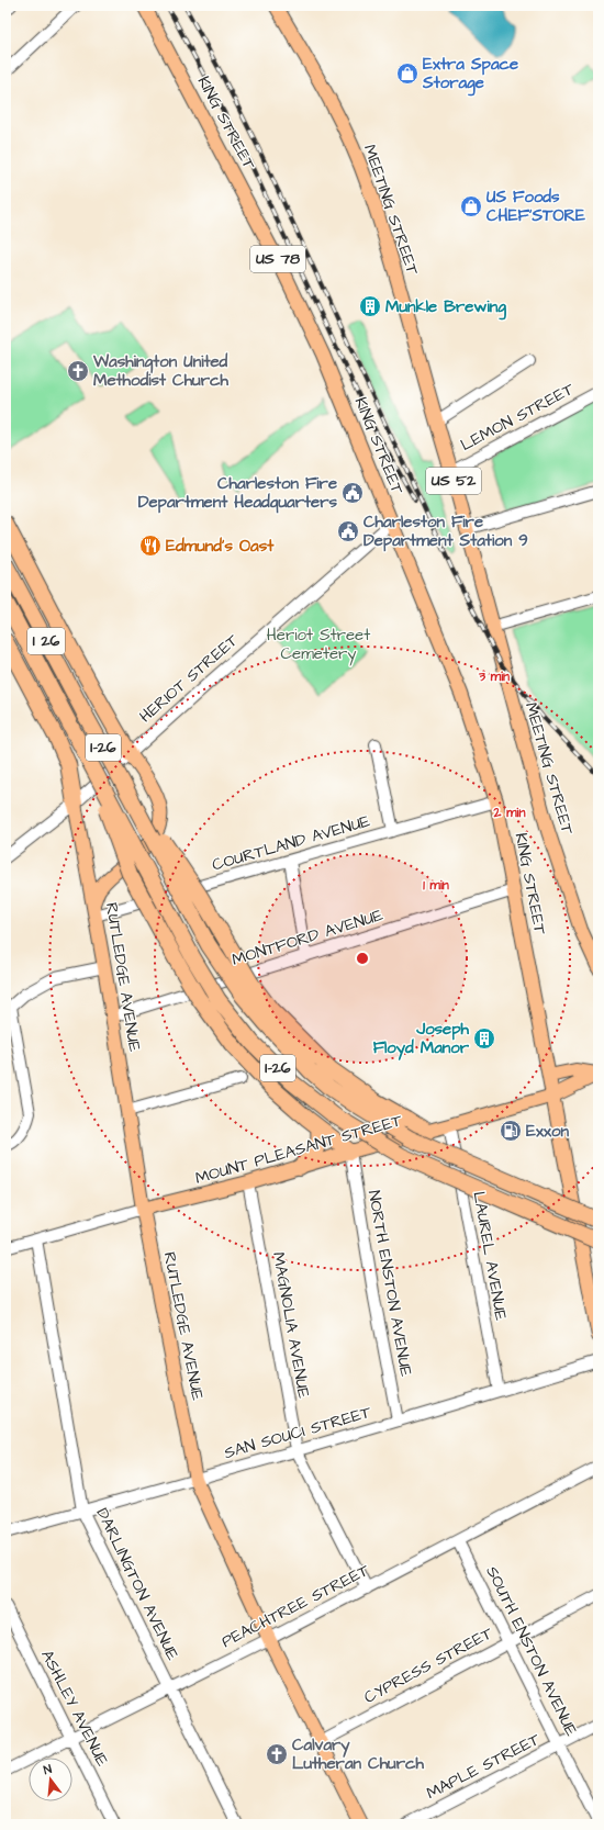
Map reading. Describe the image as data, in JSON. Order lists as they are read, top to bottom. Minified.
{"streets":{"highway":["I 26","I-26"],"main road":["KING STREET","MEETING STREET","US 78","US 52","RUTLEDGE AVENUE","MOUNT PLEASANT STREET"],"street":["LEMON STREET","HERIOT STREET","COURTLAND AVENUE","MONTFORD AVENUE","LAUREL AVENUE","NORTH ENSTON AVENUE","MAGNOLIA AVENUE","SAN SOUCI STREET","DARLINGTON AVENUE","PEACHTREE STREET","SOUTH ENSTON AVENUE","CYPRESS STREET","ASHLEY AVENUE","MAPLE STREET"]},"crossings":[["KING STREET","HERIOT STREET"],["KING STREET","COURTLAND AVENUE"],["KING STREET","MONTFORD AVENUE"],["KING STREET","MOUNT PLEASANT STREET"],["MEETING STREET","LEMON STREET"],["I 26","I-26"],["HERIOT STREET","RUTLEDGE AVENUE"],["COURTLAND AVENUE","RUTLEDGE AVENUE"],["MONTFORD AVENUE","RUTLEDGE AVENUE"],["RUTLEDGE AVENUE","MOUNT PLEASANT STREET"],["RUTLEDGE AVENUE","SAN SOUCI STREET"],["RUTLEDGE AVENUE","PEACHTREE STREET"],["RUTLEDGE AVENUE","CYPRESS STREET"],["MOUNT PLEASANT STREET","LAUREL AVENUE"],["MOUNT PLEASANT STREET","NORTH ENSTON AVENUE"],["MOUNT PLEASANT STREET","MAGNOLIA AVENUE"],["MOUNT PLEASANT STREET","DARLINGTON AVENUE"],["LAUREL AVENUE","SAN SOUCI STREET"],["NORTH ENSTON AVENUE","SAN SOUCI STREET"],["MAGNOLIA AVENUE","SAN SOUCI STREET"],["MAGNOLIA AVENUE","PEACHTREE STREET"],["SAN SOUCI STREET","DARLINGTON AVENUE"],["DARLINGTON AVENUE","PEACHTREE STREET"],["PEACHTREE STREET","SOUTH ENSTON AVENUE"],["PEACHTREE STREET","ASHLEY AVENUE"],["SOUTH ENSTON AVENUE","CYPRESS STREET"],["SOUTH ENSTON AVENUE","MAPLE STREET"]],"parks":["Heriot Street Cemetery"],"places":{"shop":["Extra Space Storage","US Foods CHEF'STORE"],"building":["Munkle Brewing","Joseph Floyd Manor"],"church":["Washington United Methodist Church","Calvary Lutheran Church"],"public building":["Charleston Fire Department Headquarters","Charleston Fire Department Station 9"],"restaurant":["Edmund's Oast"],"fuel station":["Exxon"]},"north":"top","rings":["3 min","2 min","1 min"]}
